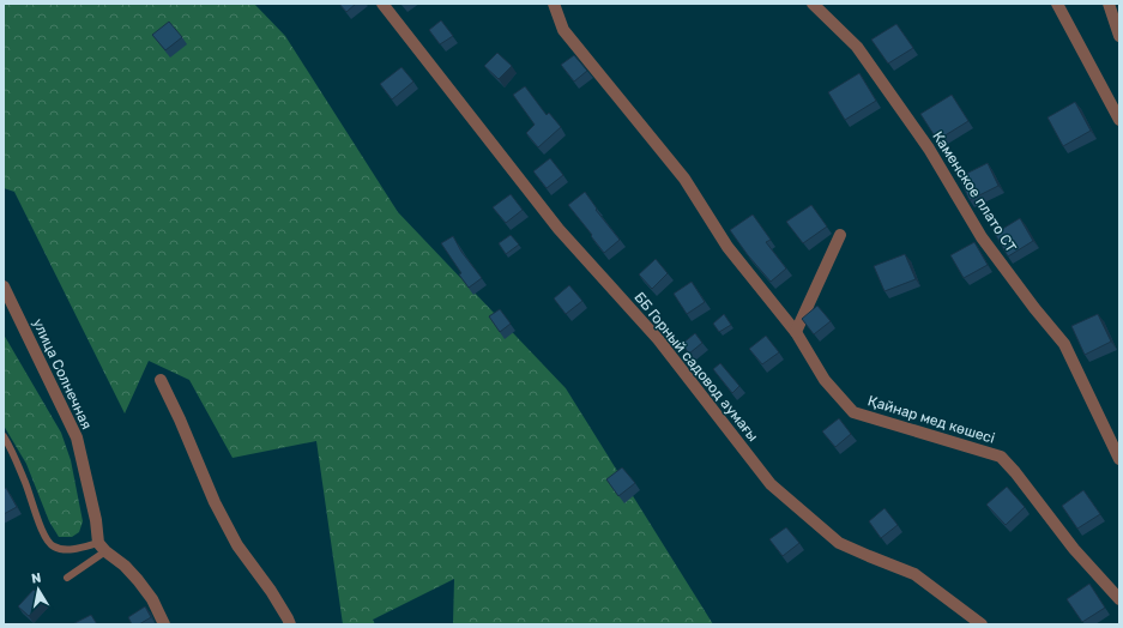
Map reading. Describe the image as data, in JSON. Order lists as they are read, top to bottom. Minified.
{"streets":{"street":["Каменское плато СТ","ББ Горный садовод аумағы","улица Солнечная","Қайнар мед көшесі"]},"north":"top"}
